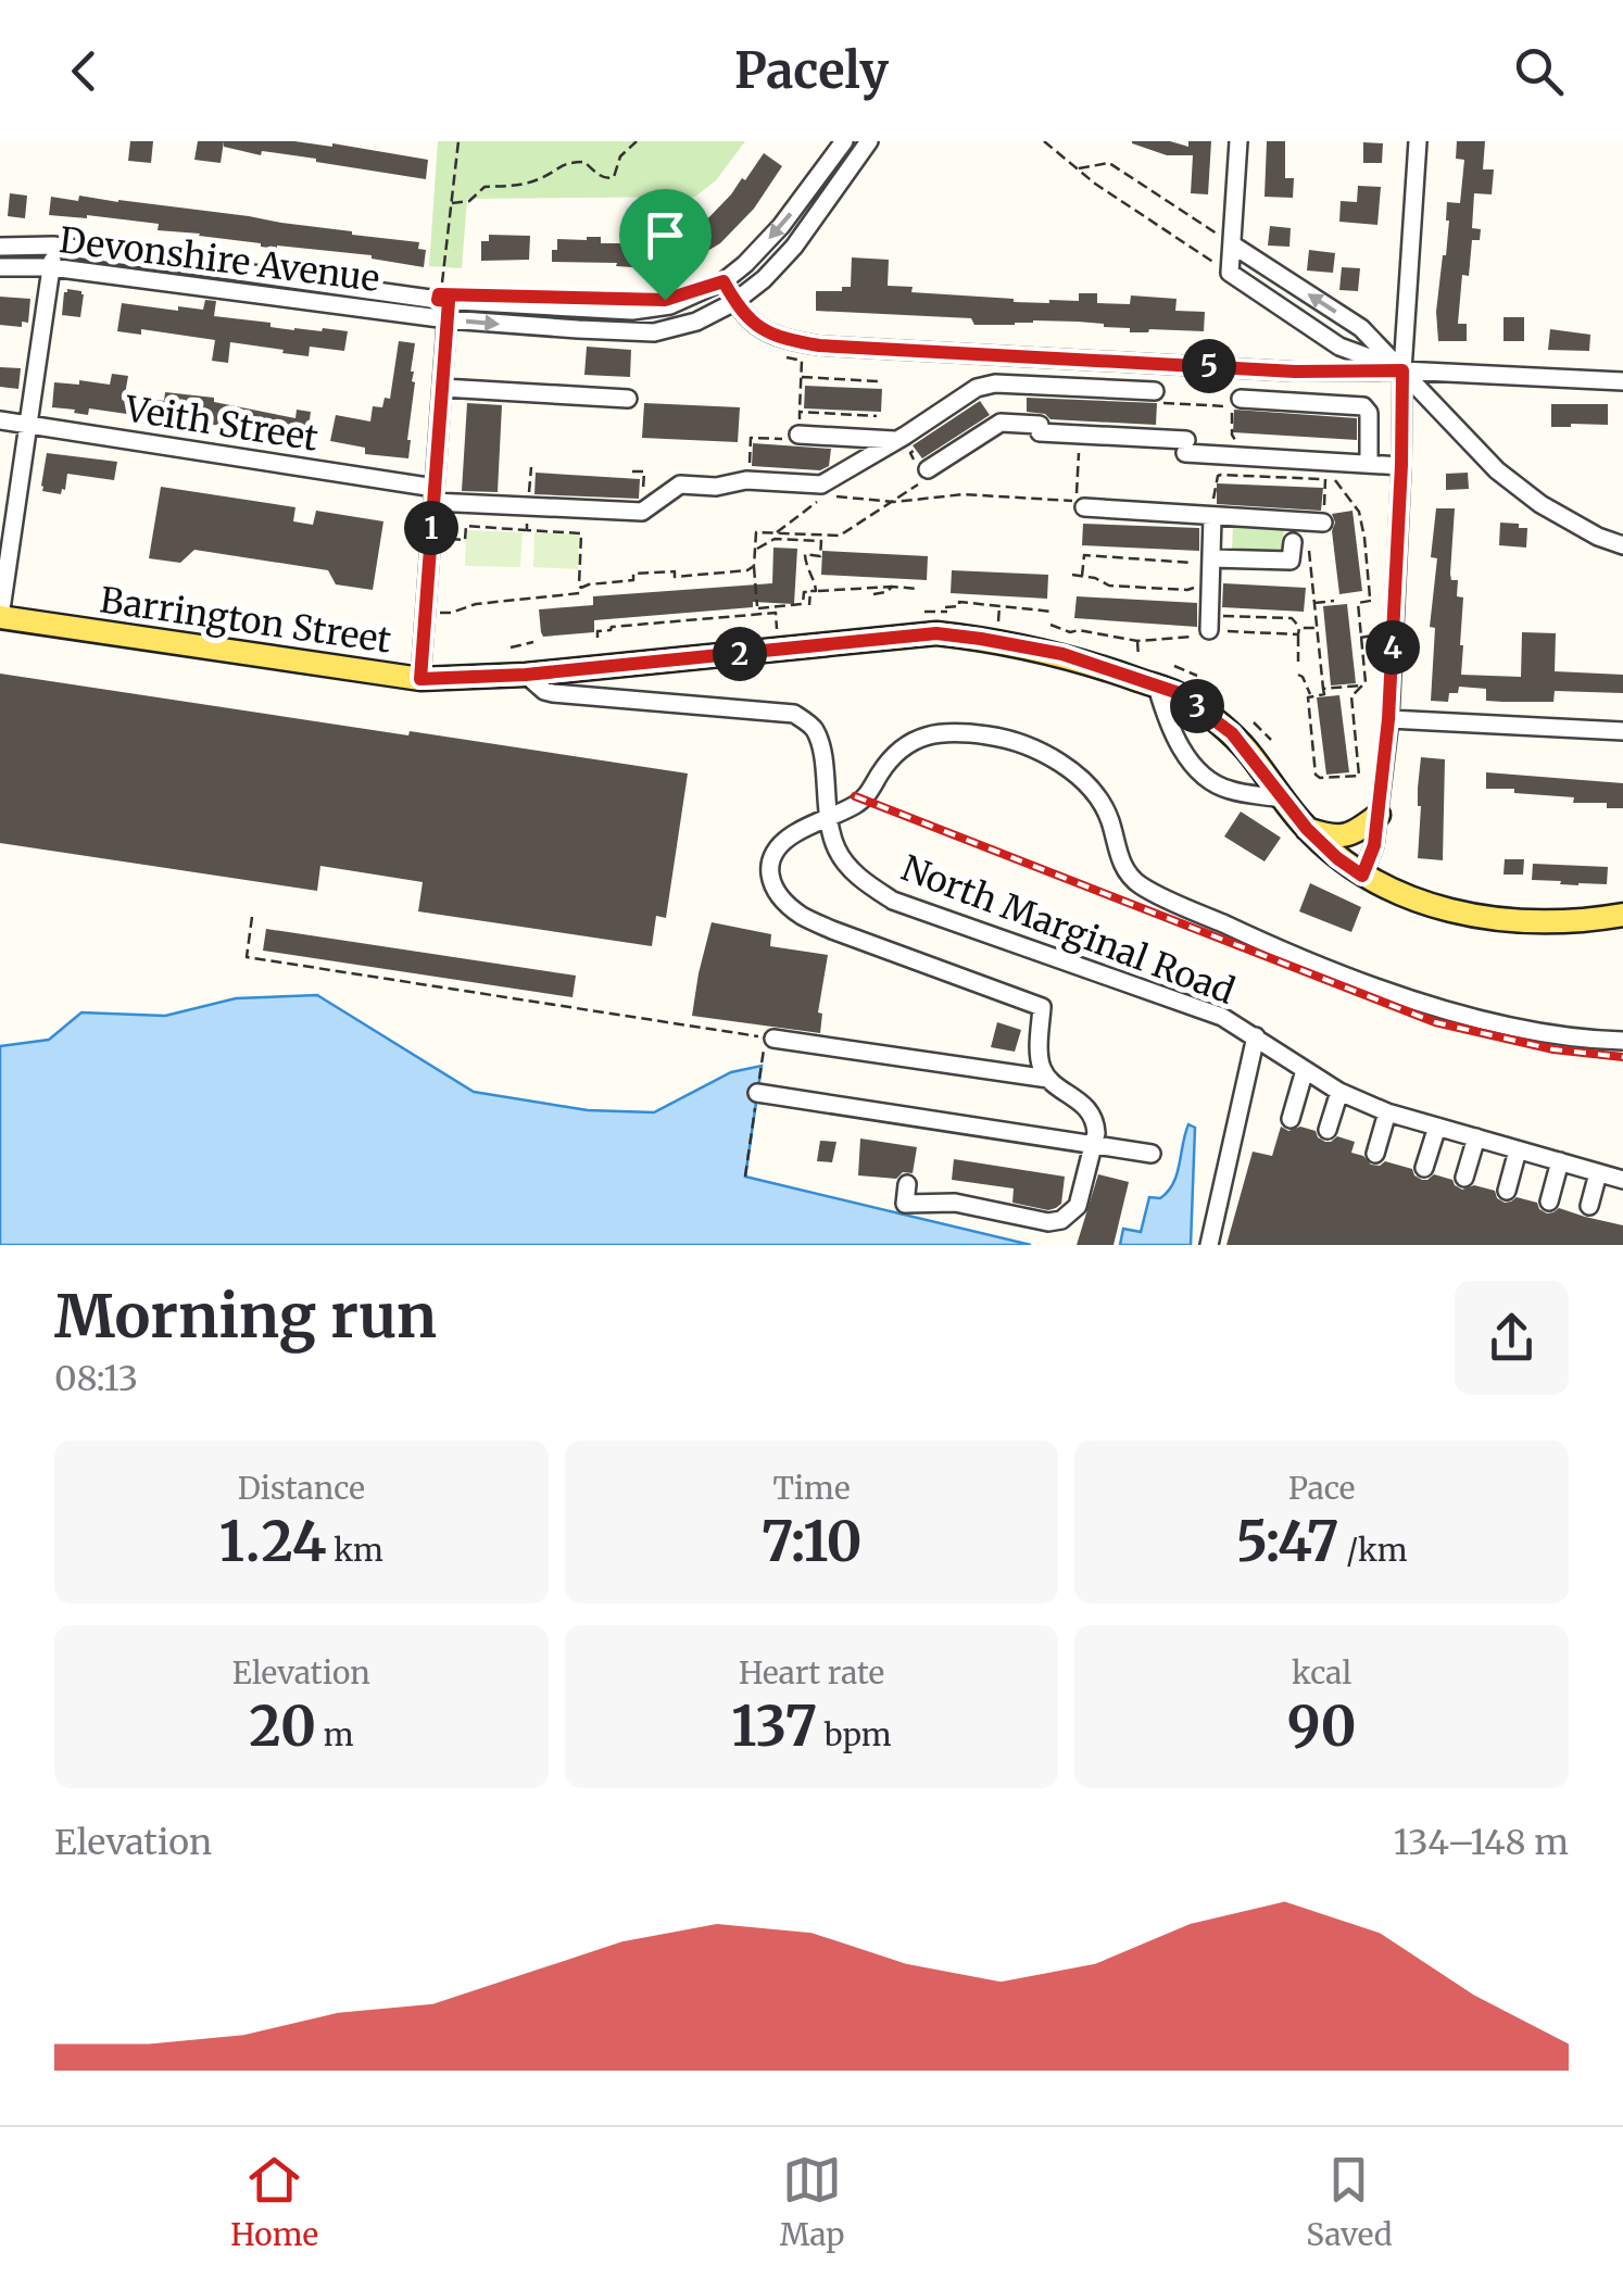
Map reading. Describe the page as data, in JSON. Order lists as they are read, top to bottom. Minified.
{"streets":{"main road":["Barrington Street"],"street":["Devonshire Avenue","Veith Street","North Marginal Road"]},"crossings":[["Barrington Street","North Marginal Road"]],"page":{"header":"Pacely","pins":["5","1","4","2","3"],"heading":["Morning run","08:13"],"stats":[["Distance","1.24 km"],["Time","7:10"],["Pace","5:47 /km"],["Elevation","20 m"],["Heart rate","137 bpm"],["kcal","90"]],"chart":["Elevation","134–148 m"],"tabs":["Home","Map","Saved"]}}
